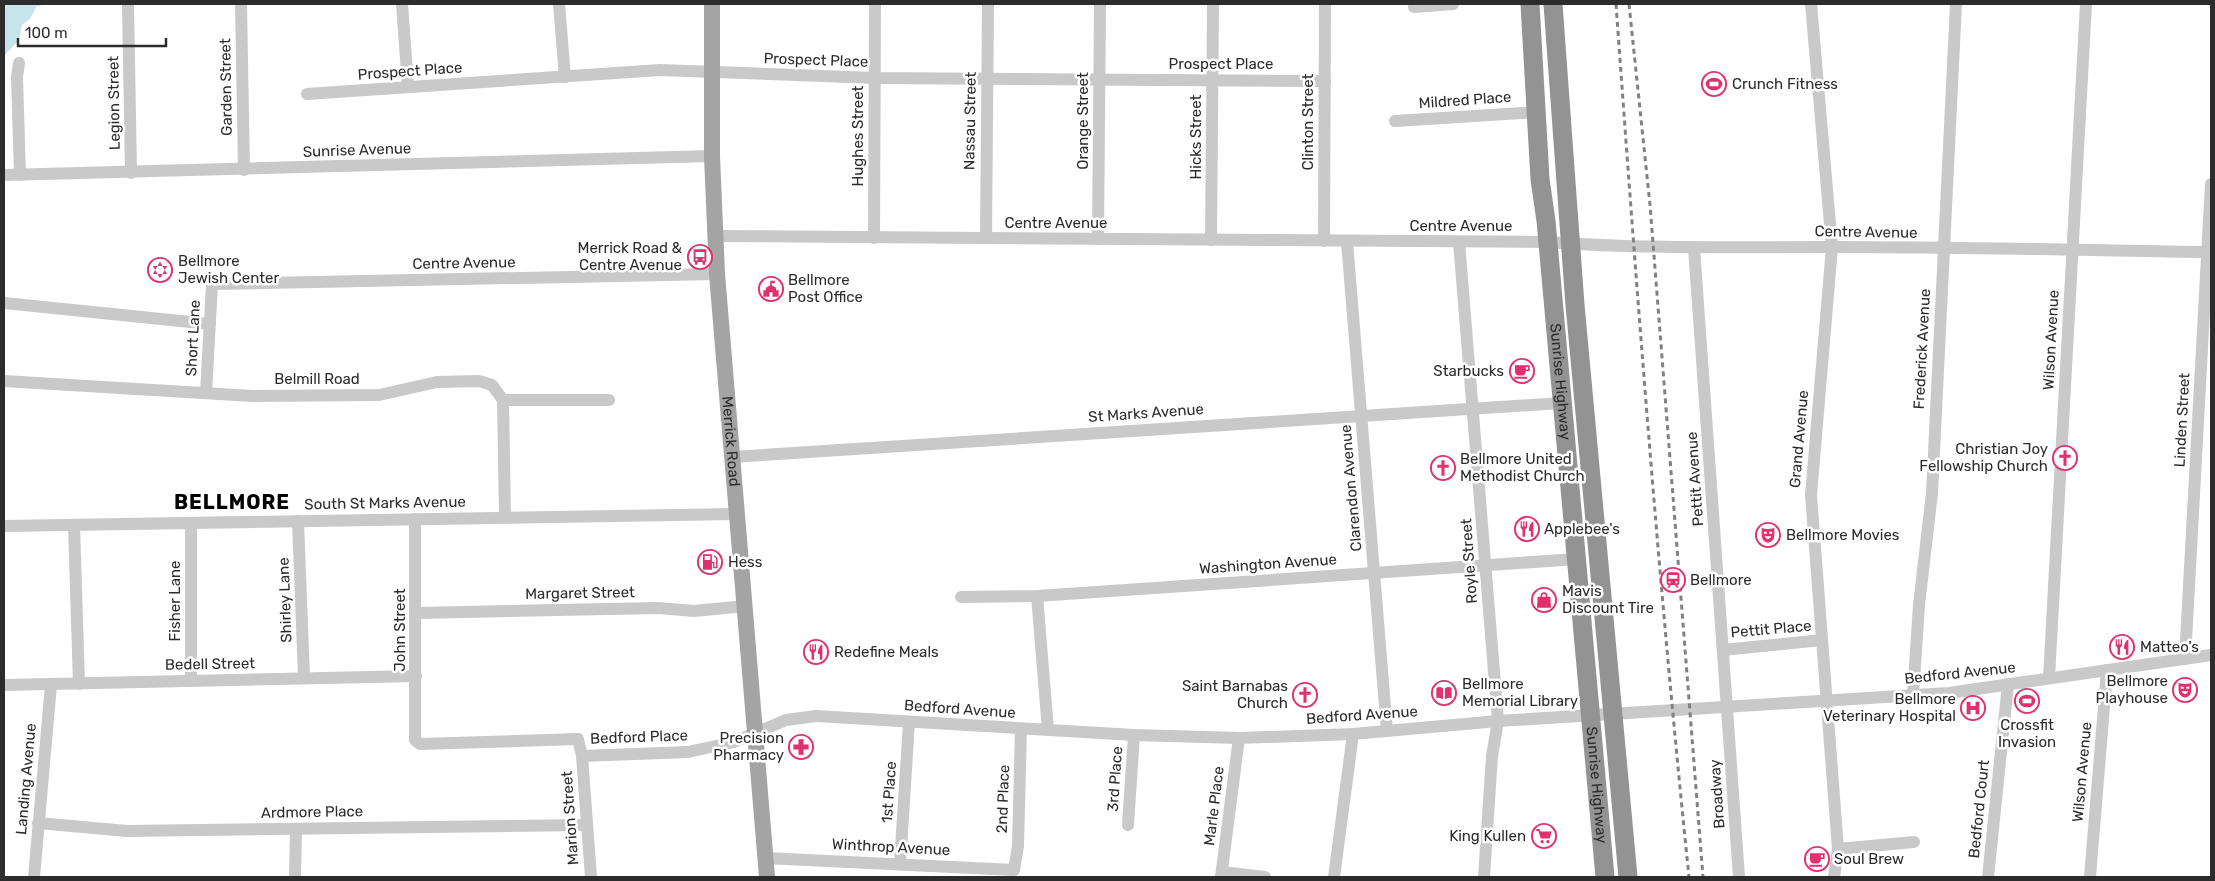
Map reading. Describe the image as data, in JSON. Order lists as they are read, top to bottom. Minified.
{"streets":{"highway":["Sunrise Highway"],"main road":["Merrick Road"],"street":["Prospect Place","Garden Street","Mildred Place","Legion Street","Nassau Street","Orange Street","Clinton Street","Hughes Street","Hicks Street","Sunrise Avenue","Centre Avenue","Short Lane","Wilson Avenue","Frederick Avenue","Belmill Road","St Marks Avenue","Linden Street","Grand Avenue","Pettit Avenue","Clarendon Avenue","South St Marks Avenue","Royle Street","Washington Avenue","Margaret Street","Shirley Lane","Fisher Lane","Pettit Place","John Street","Bedell Street","Bedford Avenue","Bedford Place","Landing Avenue","3rd Place","1st Place","Broadway","2nd Place","Marle Place","Bedford Court","Ardmore Place","Marion Street","Winthrop Avenue"]},"crossings":[["Prospect Place","Nassau Street"],["Prospect Place","Orange Street"],["Prospect Place","Clinton Street"],["Prospect Place","Hughes Street"],["Prospect Place","Hicks Street"],["Prospect Place","Merrick Road"],["Garden Street","Sunrise Avenue"],["Mildred Place","Sunrise Highway"],["Legion Street","Sunrise Avenue"],["Nassau Street","Centre Avenue"],["Orange Street","Centre Avenue"],["Clinton Street","Centre Avenue"],["Hughes Street","Centre Avenue"],["Hicks Street","Centre Avenue"],["Sunrise Avenue","Merrick Road"],["Centre Avenue","Short Lane"],["Centre Avenue","Wilson Avenue"],["Centre Avenue","Frederick Avenue"],["Centre Avenue","Sunrise Highway"],["Centre Avenue","Linden Street"],["Centre Avenue","Grand Avenue"],["Centre Avenue","Merrick Road"],["Centre Avenue","Pettit Avenue"],["Centre Avenue","Clarendon Avenue"],["Centre Avenue","Royle Street"],["Short Lane","Belmill Road"],["Wilson Avenue","Bedford Avenue"],["Frederick Avenue","Bedford Avenue"],["Sunrise Highway","St Marks Avenue"],["Sunrise Highway","Washington Avenue"],["Sunrise Highway","Bedford Avenue"],["St Marks Avenue","Merrick Road"],["St Marks Avenue","Clarendon Avenue"],["St Marks Avenue","Royle Street"],["Linden Street","Bedford Avenue"],["Grand Avenue","Pettit Place"],["Grand Avenue","Bedford Avenue"],["Merrick Road","South St Marks Avenue"],["Merrick Road","Margaret Street"],["Merrick Road","Bedford Avenue"],["Merrick Road","Bedford Place"],["Merrick Road","Winthrop Avenue"],["Pettit Avenue","Pettit Place"],["Pettit Avenue","Bedford Avenue"],["Pettit Avenue","Broadway"],["Clarendon Avenue","Washington Avenue"],["Clarendon Avenue","Bedford Avenue"],["South St Marks Avenue","Shirley Lane"],["South St Marks Avenue","Fisher Lane"],["South St Marks Avenue","John Street"],["Royle Street","Washington Avenue"],["Royle Street","Bedford Avenue"],["Margaret Street","John Street"],["Shirley Lane","Bedell Street"],["Fisher Lane","Bedell Street"],["John Street","Bedell Street"],["John Street","Bedford Place"],["Bedell Street","Landing Avenue"],["Bedford Avenue","Bedford Place"],["Bedford Avenue","3rd Place"],["Bedford Avenue","1st Place"],["Bedford Avenue","Broadway"],["Bedford Avenue","2nd Place"],["Bedford Avenue","Marle Place"],["Bedford Avenue","Bedford Court"],["Bedford Place","Marion Street"],["Landing Avenue","Ardmore Place"],["1st Place","Winthrop Avenue"],["2nd Place","Winthrop Avenue"],["Ardmore Place","Marion Street"]],"districts":["BELLMORE"],"places":{"sports":["Crunch Fitness","Crossfit Invasion"],"bus stop":["Merrick Road & Centre Avenue"],"synagogue":["Bellmore Jewish Center"],"public building":["Bellmore Post Office"],"cafe":["Starbucks","Soul Brew"],"church":["Christian Joy Fellowship Church","Bellmore United Methodist Church","Saint Barnabas Church"],"restaurant":["Applebee's","Matteo's","Redefine Meals"],"theatre":["Bellmore Movies","Bellmore Playhouse"],"fuel station":["Hess"],"station":["Bellmore"],"shop":["Mavis Discount Tire"],"library":["Bellmore Memorial Library"],"hospital":["Bellmore Veterinary Hospital"],"pharmacy":["Precision Pharmacy"],"supermarket":["King Kullen"]},"scale_bar":"100 m"}
